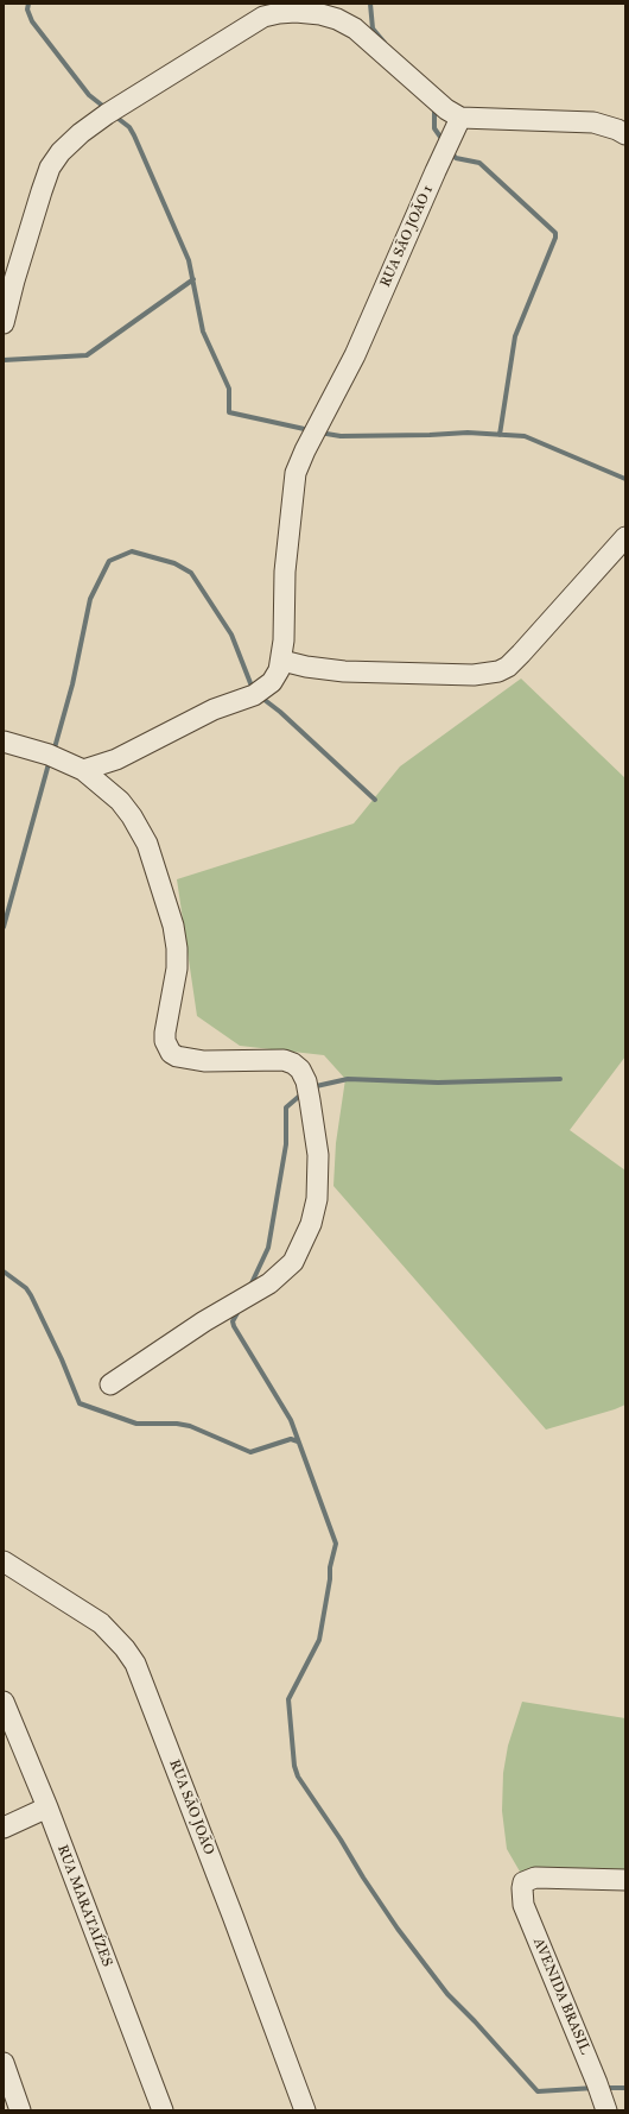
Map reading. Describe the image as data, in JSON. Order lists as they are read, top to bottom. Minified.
{"streets":{"street":["RUA SÃO JOÃO 1","RUA SÃO JOÃO","RUA MARATAÍZES","AVENIDA BRASIL"]}}
